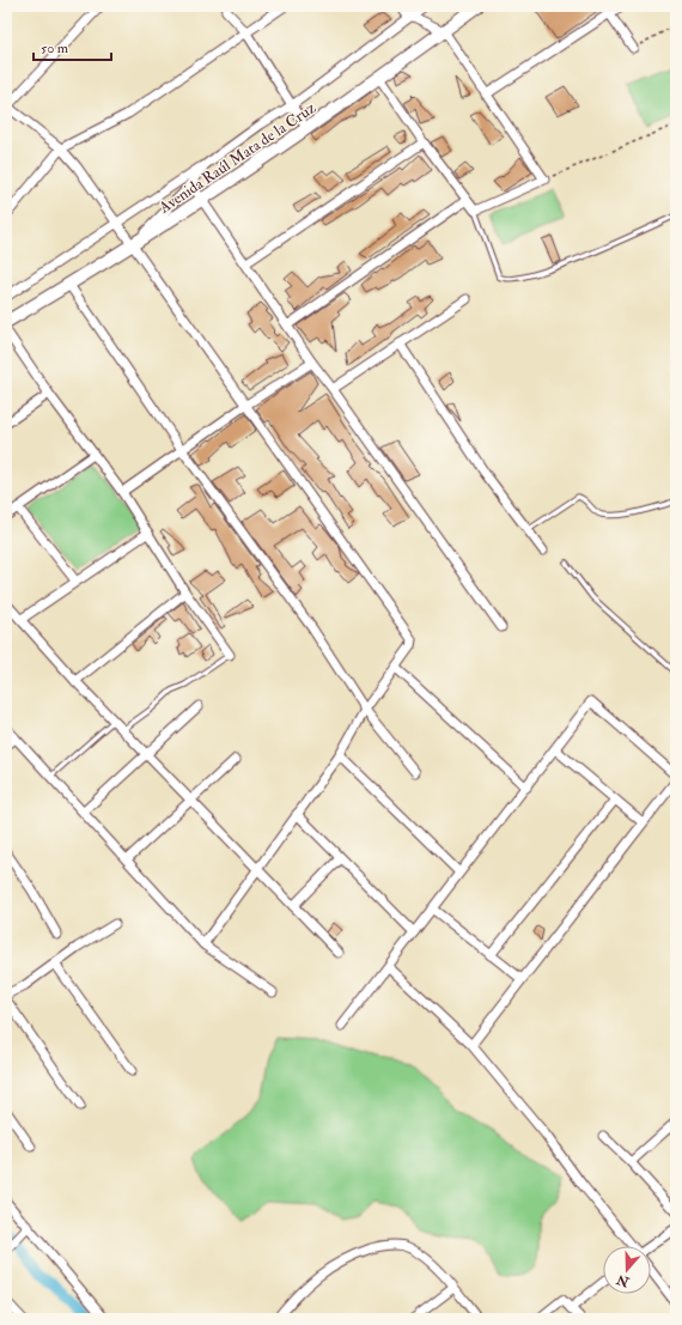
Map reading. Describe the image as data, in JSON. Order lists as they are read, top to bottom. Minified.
{"streets":{"street":["Avenida Raúl Mata de la Cruz"]},"scale_bar":"50 m","north":"bottom"}
